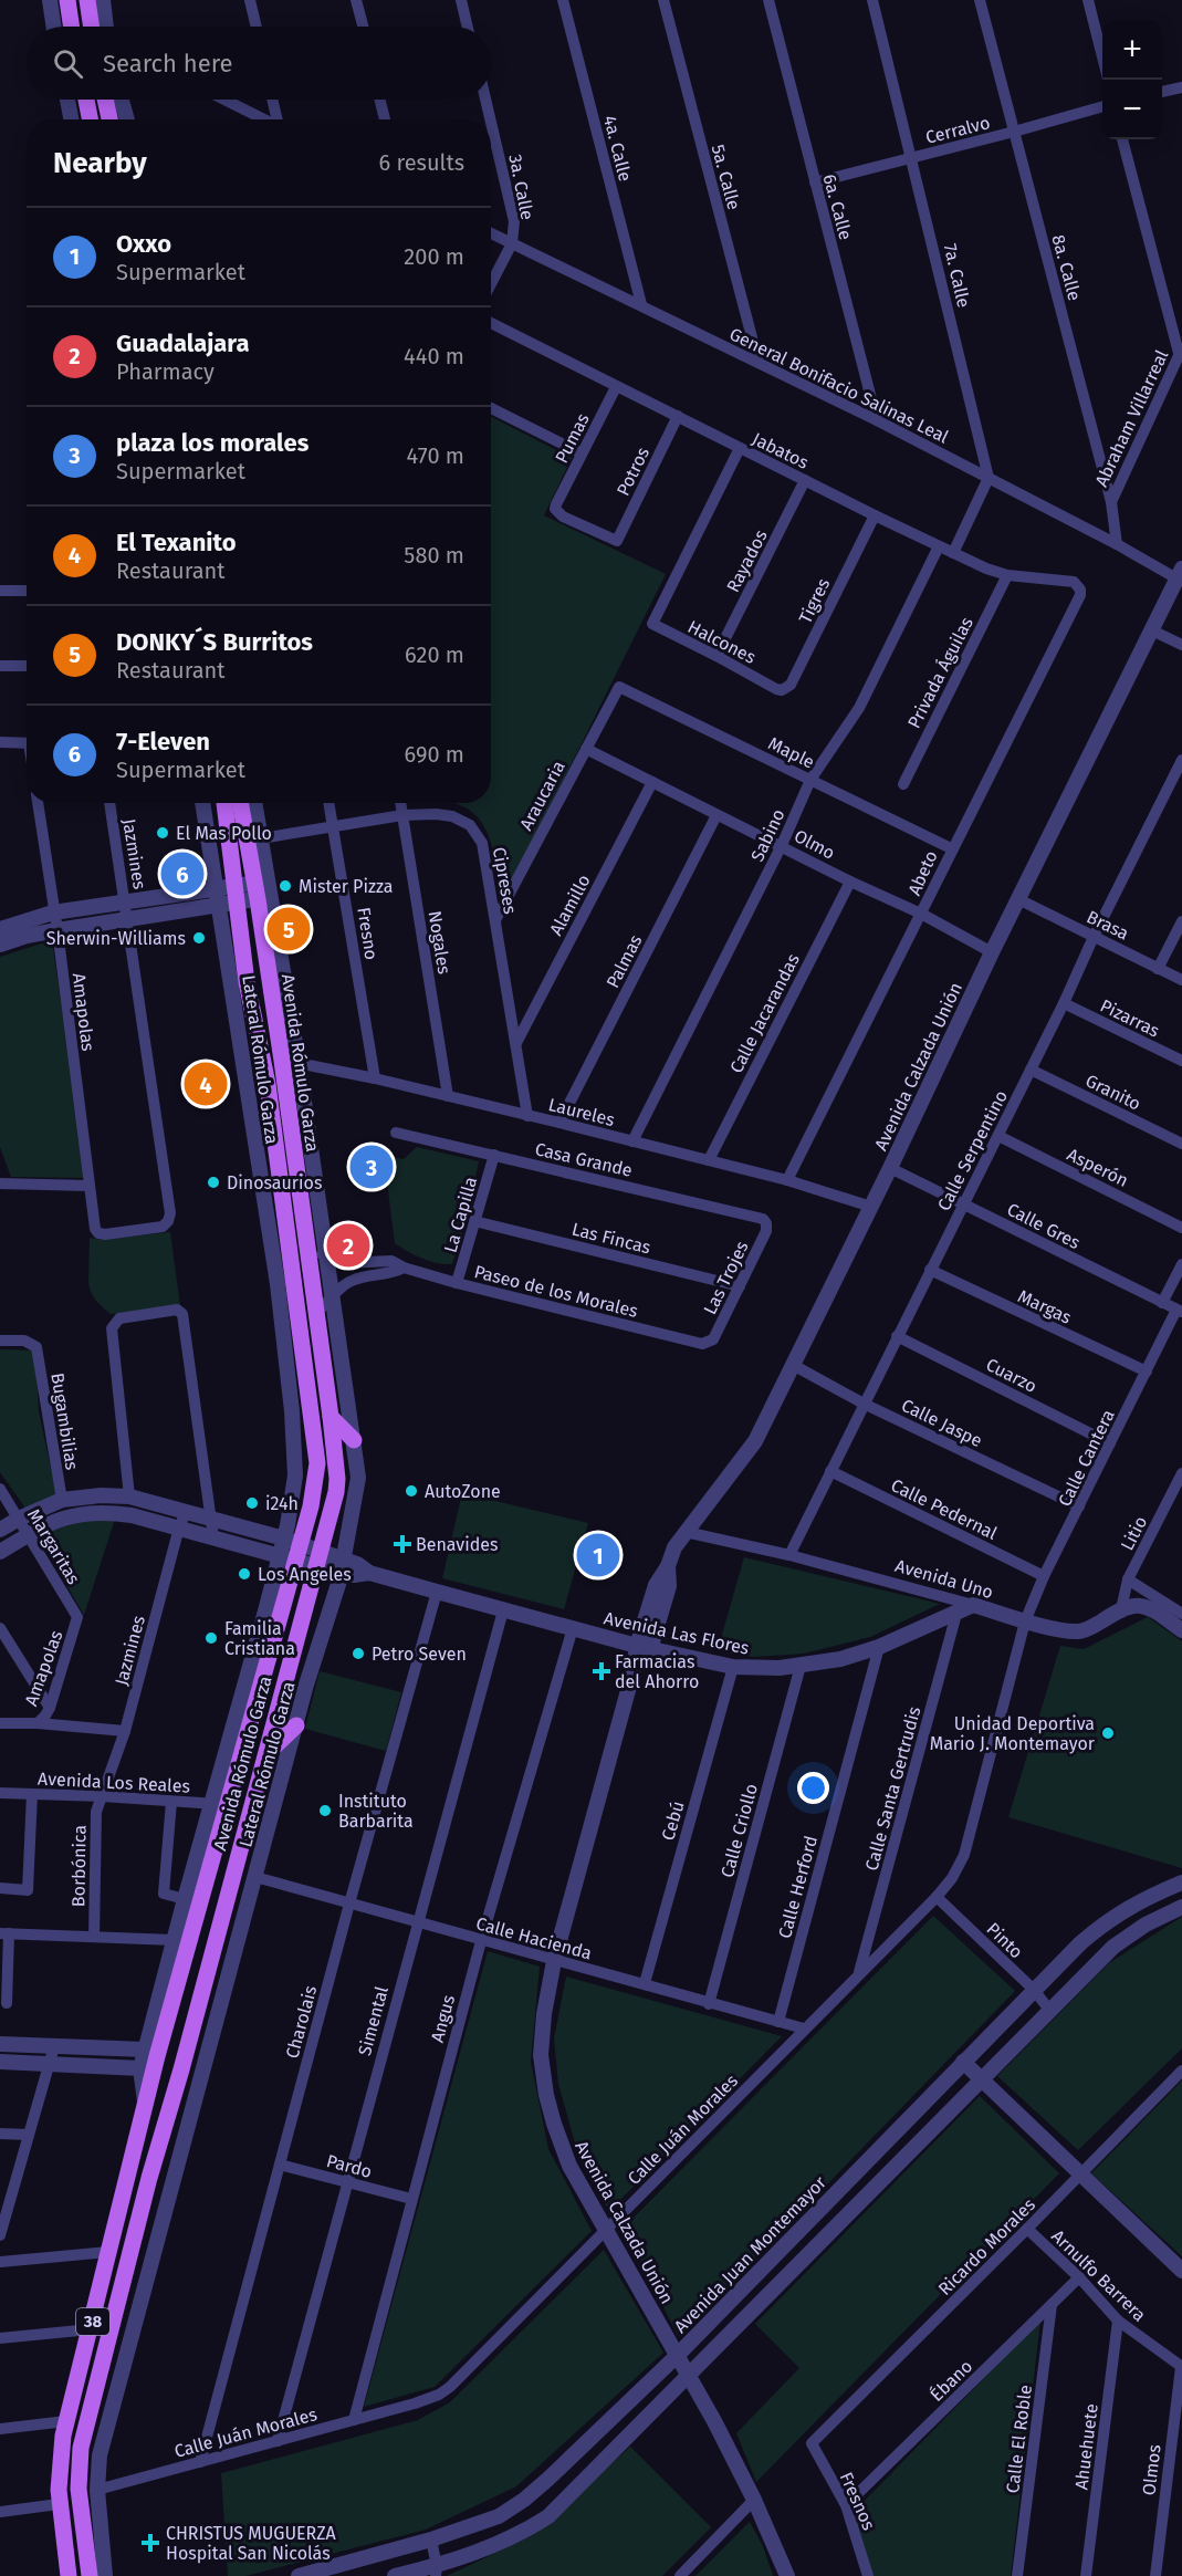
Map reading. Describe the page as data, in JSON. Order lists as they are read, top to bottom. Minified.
{"streets":{"main road":["Avenida Rómulo Garza","38"],"street":["Cerralvo","4a. Calle","5a. Calle","3a. Calle","6a. Calle","8a. Calle","7a. Calle","General Bonifacio Salinas Leal","Abraham Villarreal","Pumas","Jabatos","Potros","Rayados","Tigres","Halcones","Privada Águilas","Maple","Araucaria","Sabino","Olmo","Jazmines","Abeto","Cipreses","Alamillo","Brasa","Fresno","Nogales","Palmas","Amapolas","Calle Jacarandas","Pizarras","Lateral Rómulo Garza","Avenida Calzada Unión","Granito","Laureles","Calle Serpentino","Casa Grande","Asperón","La Capilla","Calle Gres","Las Fincas","Las Trojes","Paseo de los Morales","Margas","Cuarzo","Bugambilias","Calle Jaspe","Calle Cantera","Calle Pedernal","Litio","Margaritas","Avenida Uno","Avenida Las Flores","Avenida Los Reales","Calle Santa Gertrudis","Cebú","Calle Criollo","Borbónica","Calle Herford","Calle Hacienda","Pinto","Angus","Simental","Charolais","Calle Juán Morales","Pardo","Ricardo Morales","Avenida Juan Montemayor","Arnulfo Barrera","Ébano","Calle El Roble","Ahuehuete","Olmos","Fresnos"]},"crossings":[["Cerralvo","6a. Calle"],["Cerralvo","8a. Calle"],["Cerralvo","7a. Calle"],["4a. Calle","General Bonifacio Salinas Leal"],["5a. Calle","General Bonifacio Salinas Leal"],["3a. Calle","General Bonifacio Salinas Leal"],["6a. Calle","General Bonifacio Salinas Leal"],["8a. Calle","General Bonifacio Salinas Leal"],["8a. Calle","Abraham Villarreal"],["7a. Calle","General Bonifacio Salinas Leal"],["General Bonifacio Salinas Leal","Avenida Calzada Unión"],["Pumas","Jabatos"],["Pumas","Potros"],["Jabatos","Potros"],["Jabatos","Rayados"],["Jabatos","Tigres"],["Jabatos","Halcones"],["Jabatos","Privada Águilas"],["Jabatos","Sabino"],["Jabatos","Abeto"],["Rayados","Halcones"],["Tigres","Halcones"],["Maple","Araucaria"],["Maple","Sabino"],["Maple","Abeto"],["Araucaria","Olmo"],["Araucaria","Cipreses"],["Sabino","Olmo"],["Sabino","Laureles"],["Olmo","Abeto"],["Olmo","Alamillo"],["Olmo","Palmas"],["Olmo","Calle Jacarandas"],["Olmo","Avenida Calzada Unión"],["Jazmines","Amapolas"],["Jazmines","Avenida Las Flores"],["Jazmines","Avenida Los Reales"],["Jazmines","Borbónica"],["Abeto","Laureles"],["Cipreses","Alamillo"],["Cipreses","Fresno"],["Cipreses","Nogales"],["Cipreses","Laureles"],["Brasa","Avenida Calzada Unión"],["Brasa","Calle Serpentino"],["Fresno","Laureles"],["Nogales","Laureles"],["Palmas","Laureles"],["Amapolas","Margaritas"],["Calle Jacarandas","Laureles"],["Pizarras","Calle Serpentino"],["Lateral Rómulo Garza","Avenida Rómulo Garza"],["Lateral Rómulo Garza","Laureles"],["Lateral Rómulo Garza","Paseo de los Morales"],["Lateral Rómulo Garza","Avenida Las Flores"],["Lateral Rómulo Garza","Calle Hacienda"],["Lateral Rómulo Garza","Calle Juán Morales"],["Avenida Rómulo Garza","Laureles"],["Avenida Rómulo Garza","Paseo de los Morales"],["Avenida Rómulo Garza","Avenida Las Flores"],["Avenida Rómulo Garza","Avenida Los Reales"],["Avenida Calzada Unión","Laureles"],["Avenida Calzada Unión","Calle Gres"],["Avenida Calzada Unión","Calle Jaspe"],["Avenida Calzada Unión","Avenida Uno"],["Avenida Calzada Unión","Avenida Las Flores"],["Avenida Calzada Unión","Calle Hacienda"],["Avenida Calzada Unión","Calle Juán Morales"],["Avenida Calzada Unión","Avenida Juan Montemayor"],["Granito","Calle Serpentino"],["Calle Serpentino","Asperón"],["Calle Serpentino","Calle Gres"],["Calle Serpentino","Margas"],["Calle Serpentino","Cuarzo"],["Calle Serpentino","Calle Jaspe"],["Calle Serpentino","Calle Pedernal"],["Calle Serpentino","Avenida Uno"],["Casa Grande","La Capilla"],["Casa Grande","Las Trojes"],["La Capilla","Las Fincas"],["La Capilla","Paseo de los Morales"],["Calle Gres","Calle Cantera"],["Las Fincas","Las Trojes"],["Las Trojes","Paseo de los Morales"],["Margas","Calle Cantera"],["Cuarzo","Calle Cantera"],["Bugambilias","Avenida Las Flores"],["Calle Jaspe","Calle Cantera"],["Calle Cantera","Calle Pedernal"],["Calle Cantera","Avenida Uno"],["Calle Cantera","Calle Juán Morales"],["Litio","Avenida Uno"],["Margaritas","Avenida Las Flores"],["Avenida Uno","Avenida Las Flores"],["Avenida Uno","Calle Juán Morales"],["Avenida Las Flores","Calle Santa Gertrudis"],["Avenida Las Flores","Cebú"],["Avenida Las Flores","Calle Criollo"],["Avenida Las Flores","Calle Herford"],["Avenida Las Flores","Angus"],["Avenida Las Flores","Simental"],["Avenida Las Flores","Charolais"],["Avenida Los Reales","Borbónica"],["Calle Santa Gertrudis","Calle Juán Morales"],["Cebú","Calle Hacienda"],["Calle Criollo","Calle Hacienda"],["Calle Herford","Calle Hacienda"],["Calle Hacienda","Angus"],["Calle Hacienda","Simental"],["Calle Hacienda","Charolais"],["Calle Hacienda","Calle Juán Morales"],["Pinto","Calle Juán Morales"],["Pinto","Avenida Juan Montemayor"],["Angus","Calle Juán Morales"],["Angus","Pardo"],["Simental","Calle Juán Morales"],["Simental","Pardo"],["Charolais","Calle Juán Morales"],["Charolais","Pardo"],["Ricardo Morales","Arnulfo Barrera"],["Ricardo Morales","Fresnos"],["Arnulfo Barrera","Ébano"],["Arnulfo Barrera","Ahuehuete"],["Arnulfo Barrera","Olmos"],["Ébano","Calle El Roble"],["Ébano","Fresnos"]],"places":{"other":["El Mas Pollo","Mister Pizza","Sherwin-Williams","Dinosaurios","AutoZone","i24h","Los Angeles","Familia Cristiana","Petro Seven","Unidad Deportiva Mario J. Montemayor","Instituto Barbarita"],"health":["Benavides","Farmacias del Ahorro","CHRISTUS MUGUERZA Hospital San Nicolás"]},"page":{"map_buttons":["+","−"],"search":"Search here","heading":["Nearby","6 results"],"list":[{"mark":"1","name":"Oxxo","note":"Supermarket","value":"200 m"},{"mark":"2","name":"Guadalajara","note":"Pharmacy","value":"440 m"},{"mark":"3","name":"plaza los morales","note":"Supermarket","value":"470 m"},{"mark":"4","name":"El Texanito","note":"Restaurant","value":"580 m"},{"mark":"5","name":"DONKY´S Burritos","note":"Restaurant","value":"620 m"},{"mark":"6","name":"7-Eleven","note":"Supermarket","value":"690 m"}],"pins":["6","5","4","3","2","1"]}}
